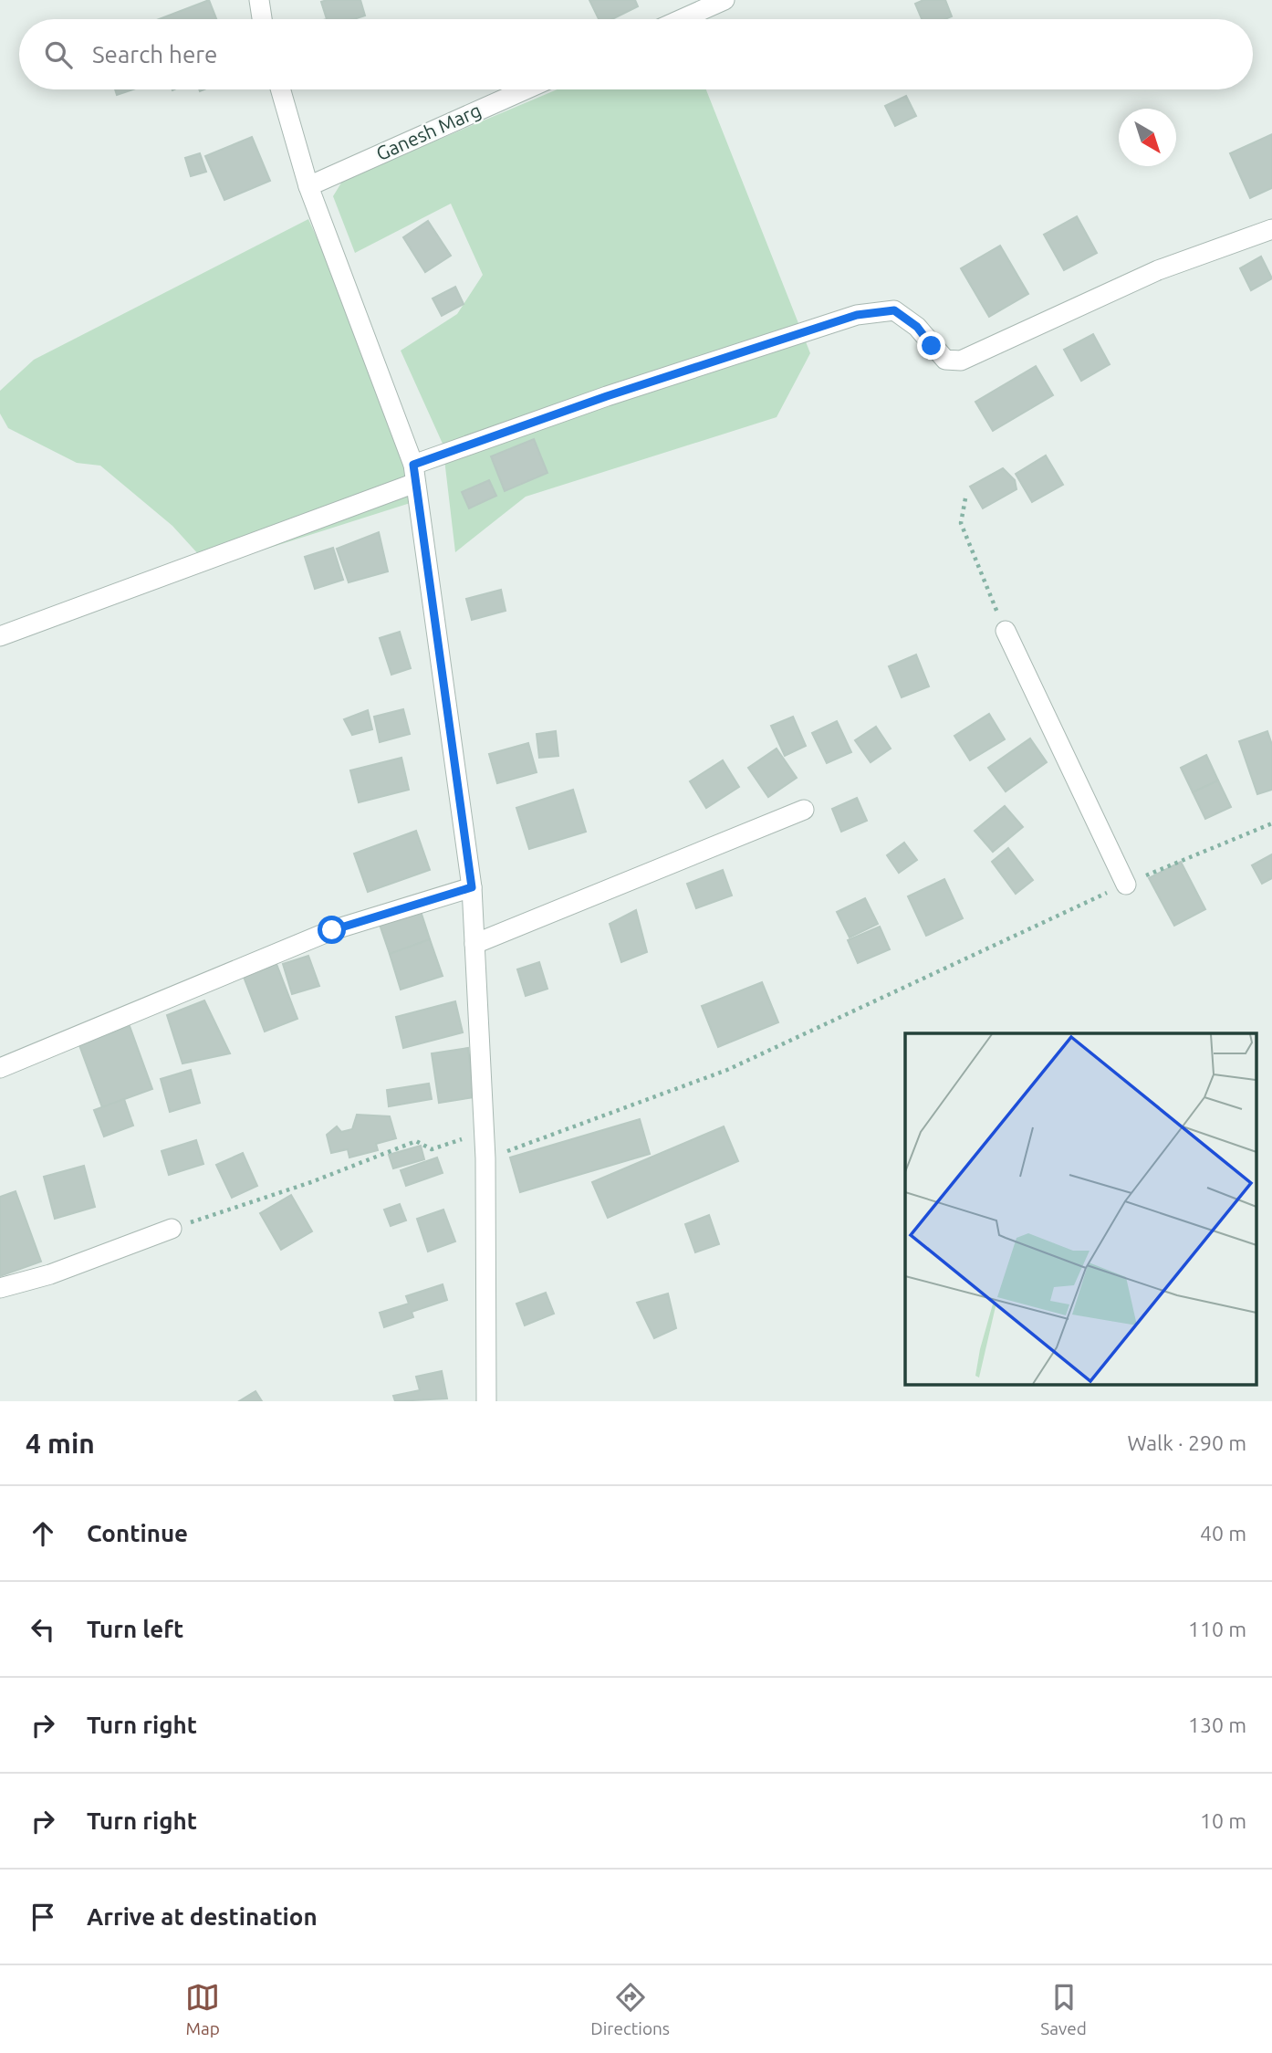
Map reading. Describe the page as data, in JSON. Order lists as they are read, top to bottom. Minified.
{"streets":{"street":["Ganesh Marg"]},"north":"bottom right","page":{"search":"Search here","heading":["4 min","Walk · 290 m"],"list":[["Continue","40 m"],["Turn left","110 m"],["Turn right","130 m"],["Turn right","10 m"],"Arrive at destination"],"nav":["Map","Directions","Saved"]}}
